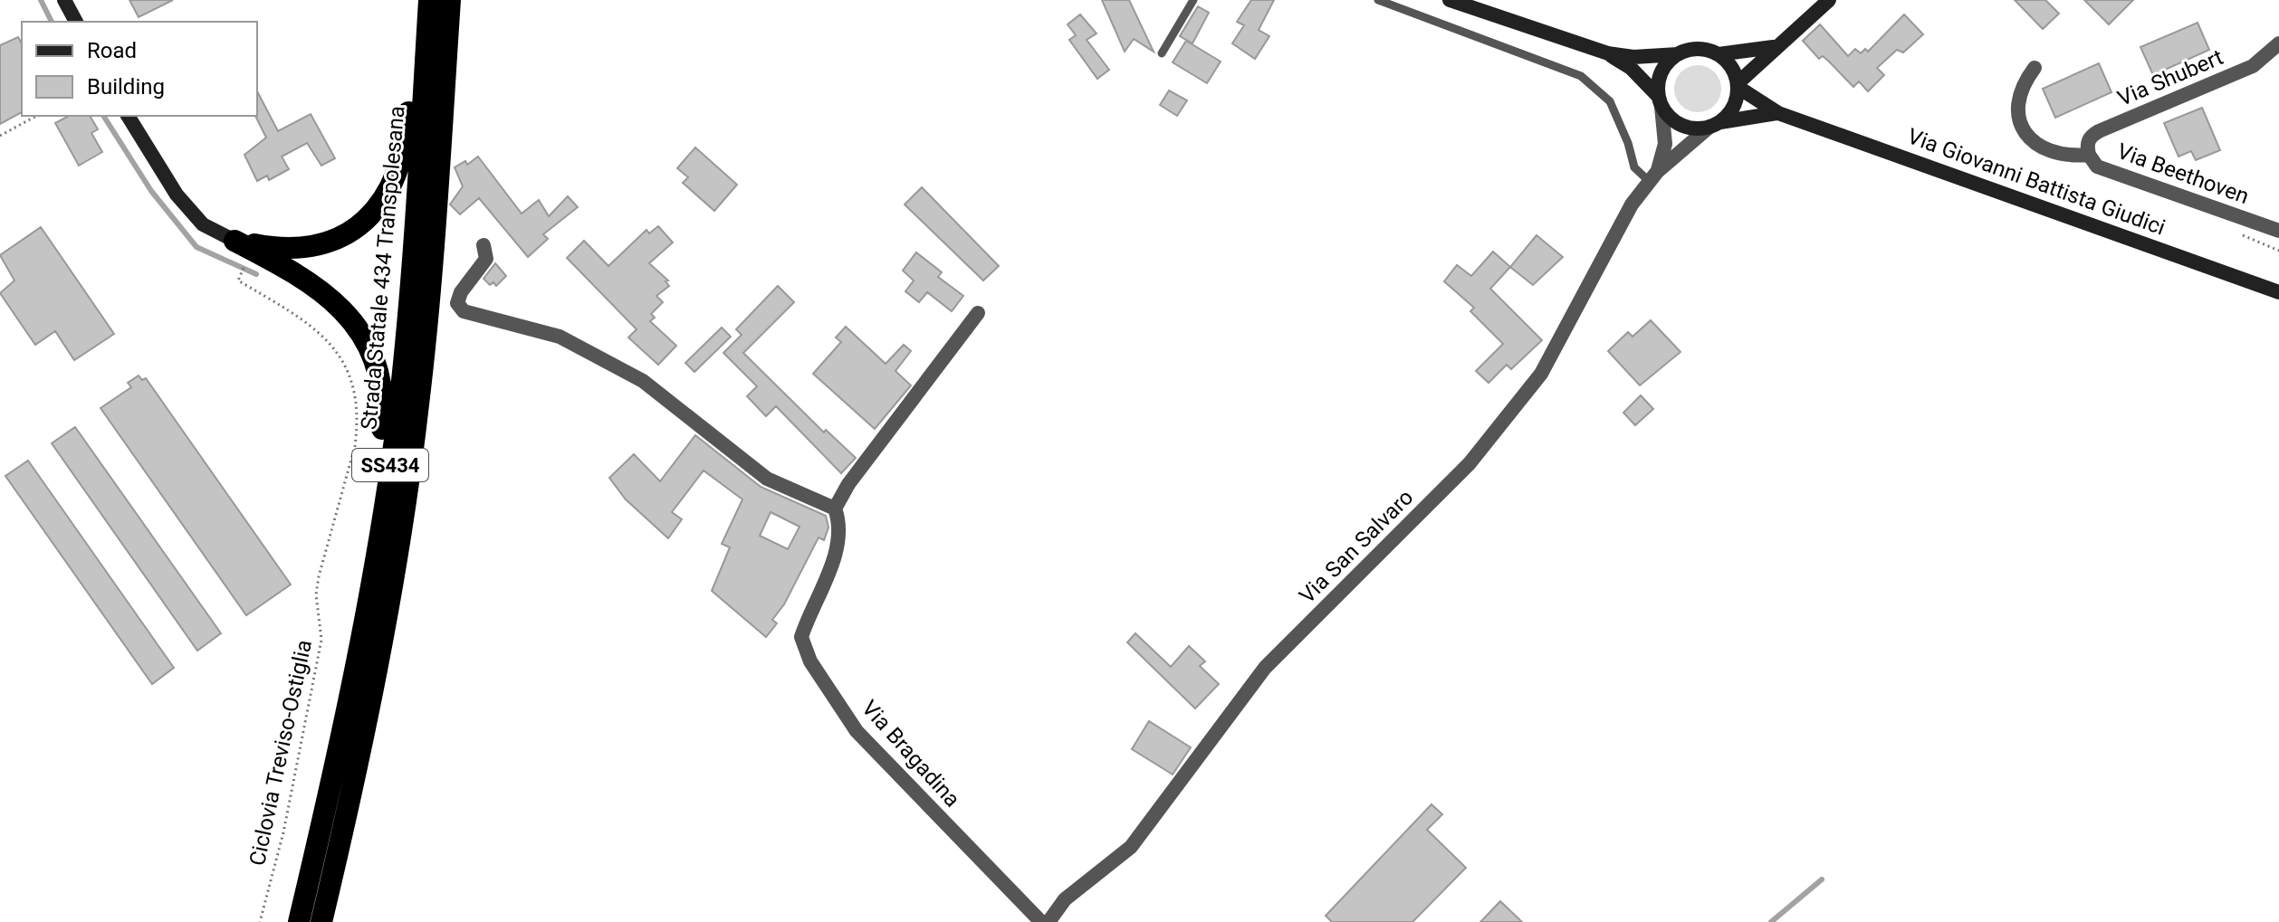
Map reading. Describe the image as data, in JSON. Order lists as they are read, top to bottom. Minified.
{"streets":{"highway":["Strada Statale 434 Transpolesana","SS434"],"main road":["Via Giovanni Battista Giudici"],"street":["Via Shubert","Via Beethoven","Via San Salvaro","Via Bragadina"],"path":["Ciclovia Treviso-Ostiglia"]},"crossings":[["Via Shubert","Via Beethoven"],["Via Giovanni Battista Giudici","Via San Salvaro"]],"legend":["Road","Building"]}
